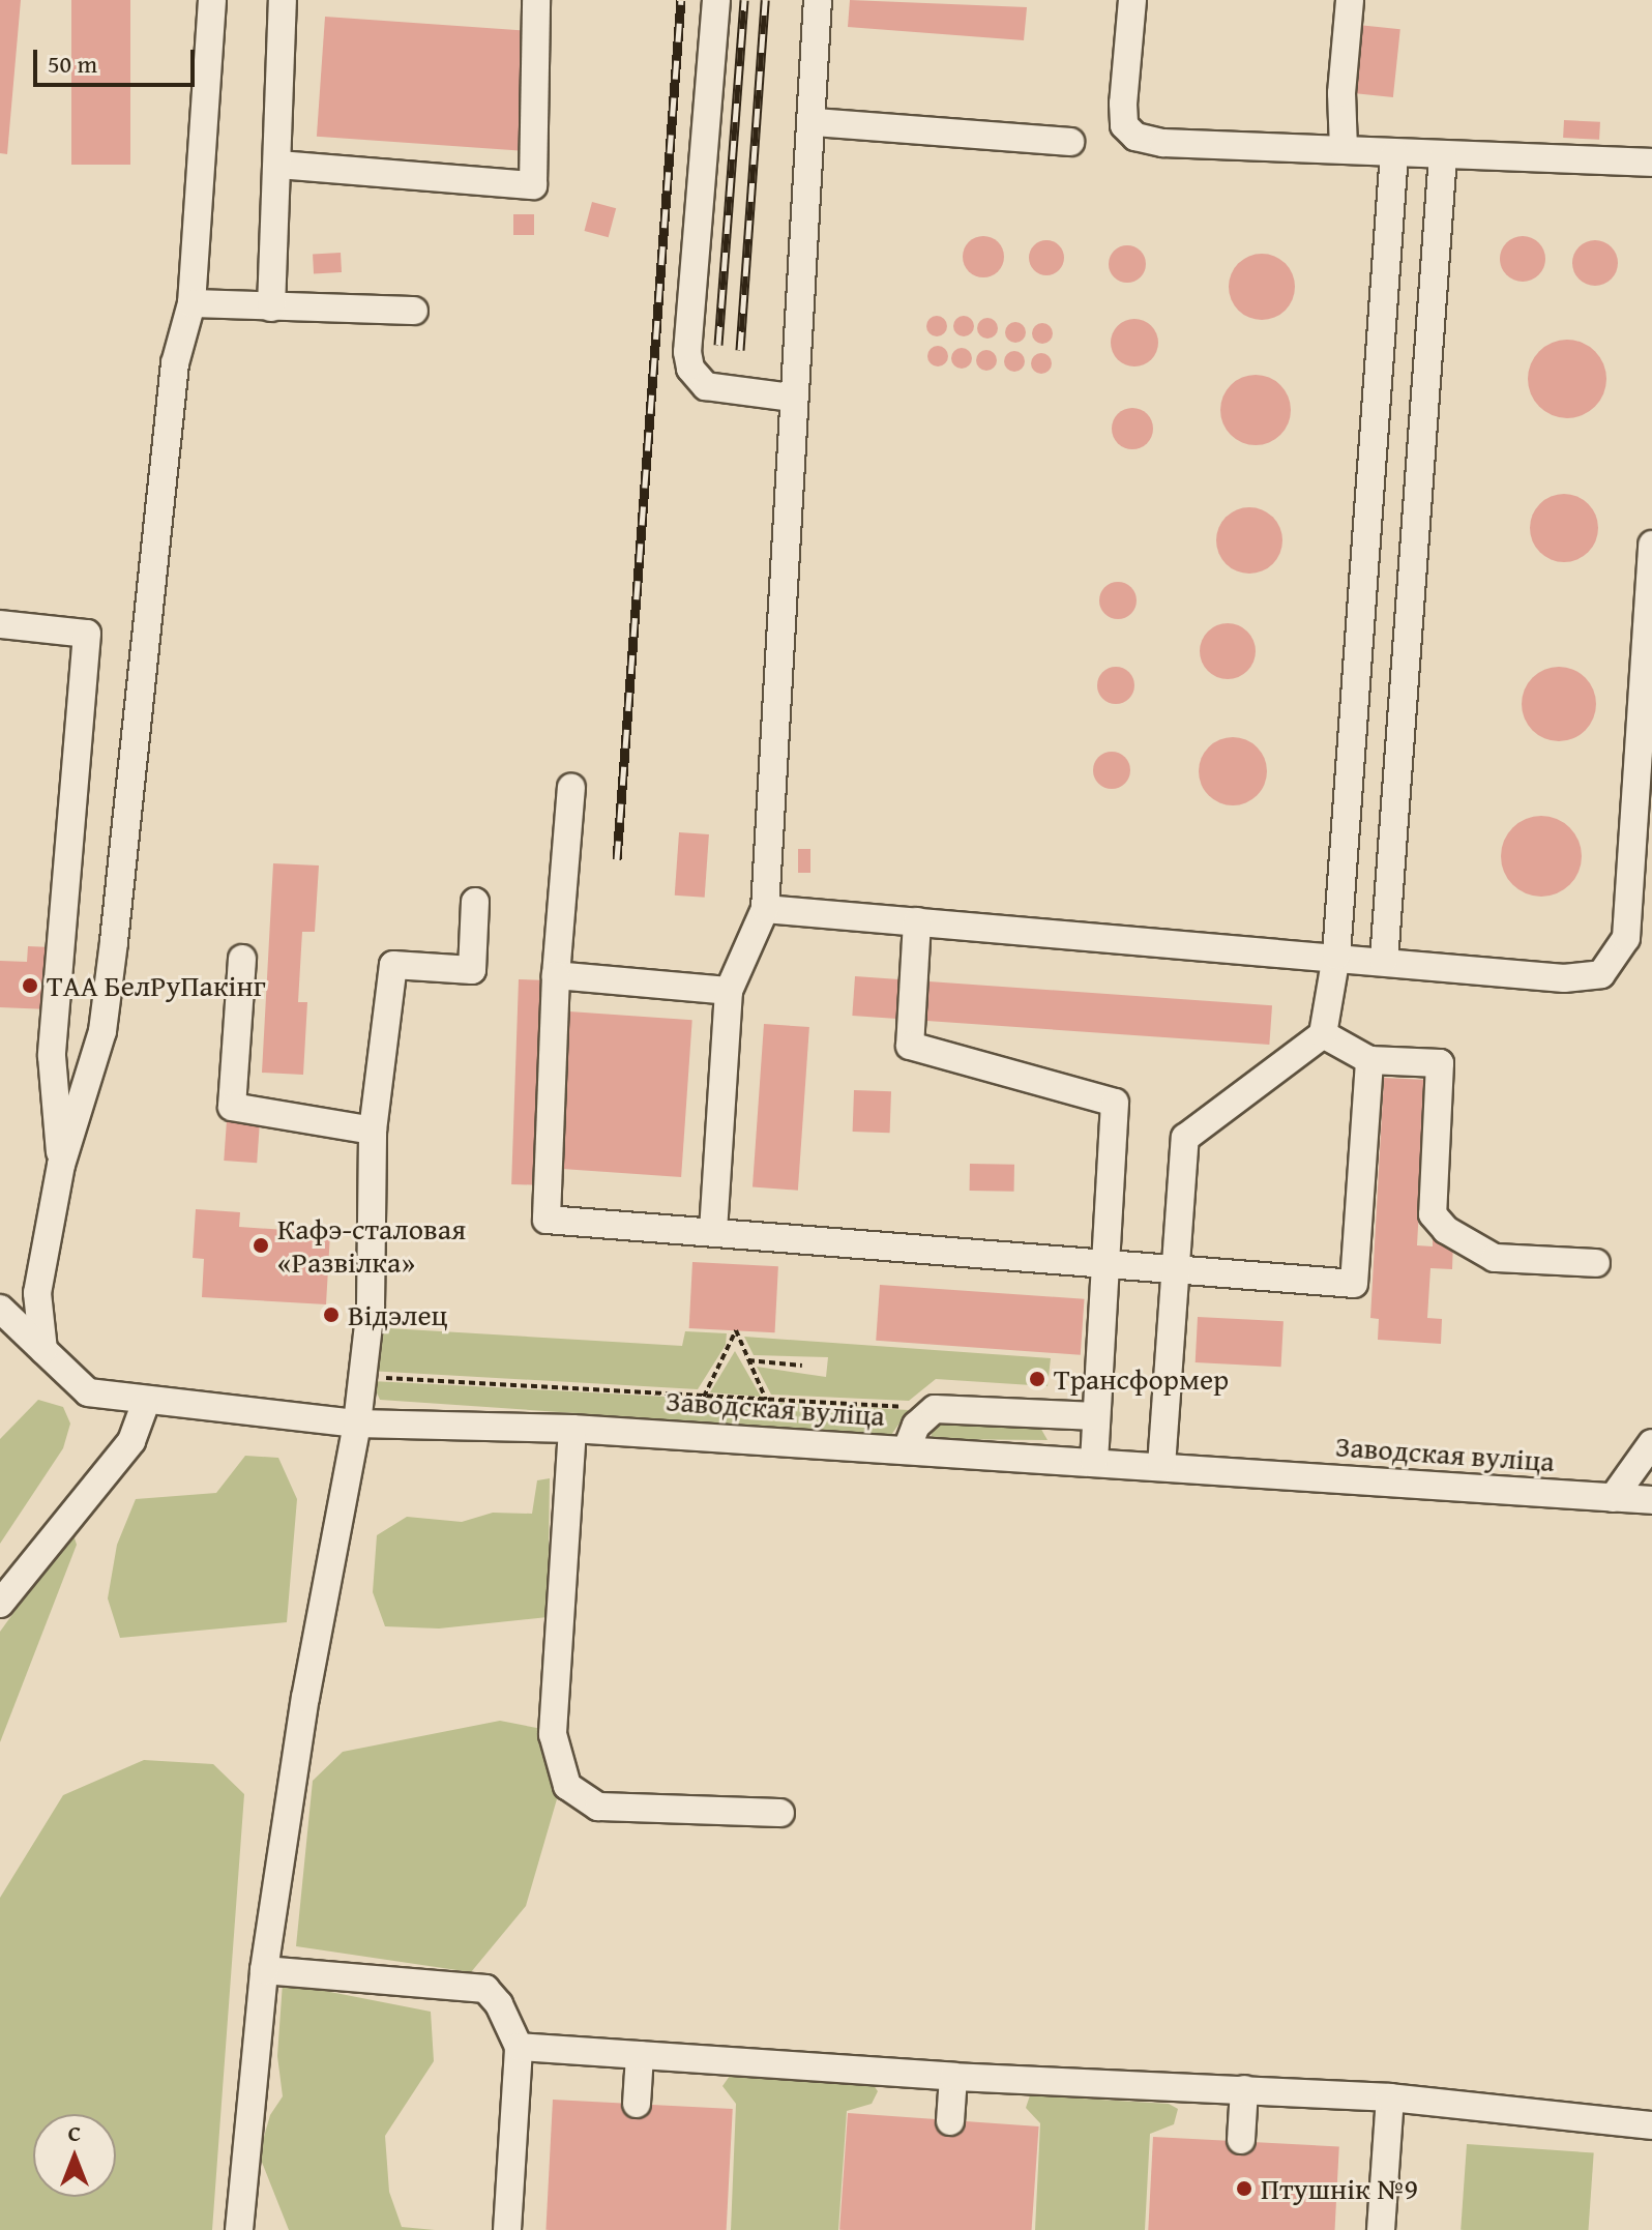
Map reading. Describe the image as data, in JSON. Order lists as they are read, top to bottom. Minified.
{"streets":{"street":["Заводская вуліца"]},"places":["ТАА БелРуПакінг","Кафэ-сталовая «Развілка»","Відэлец","Трансформер","Птушнік №9"],"scale_bar":"50 m","north":"top"}
